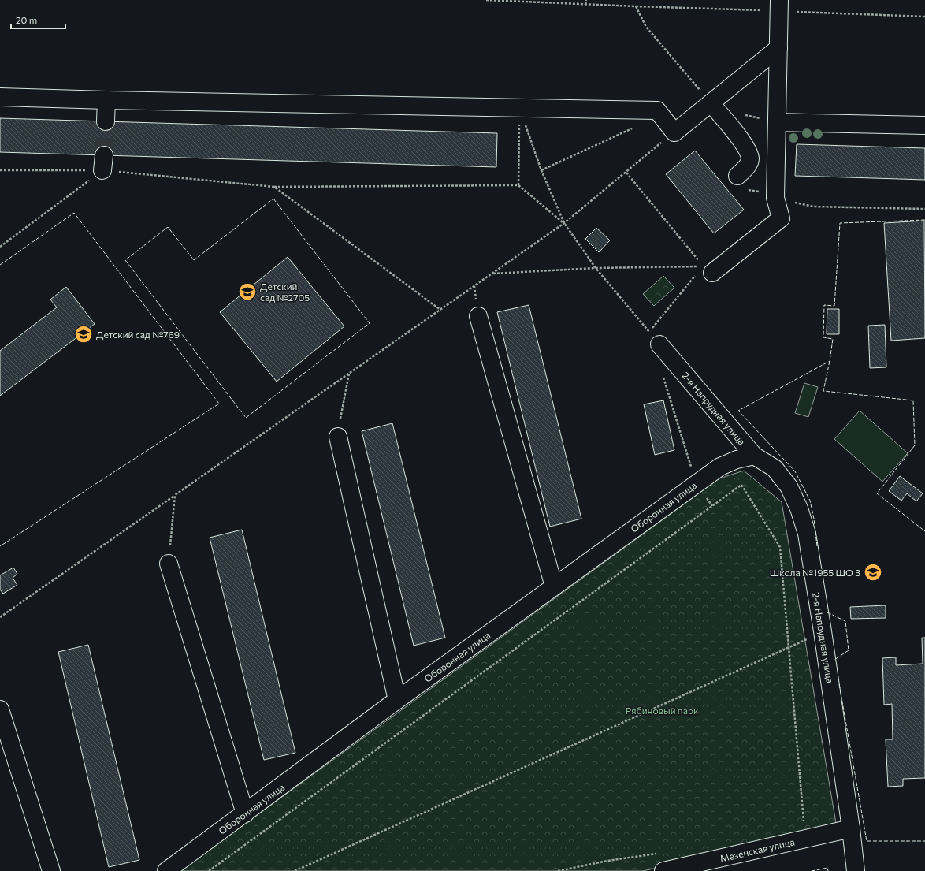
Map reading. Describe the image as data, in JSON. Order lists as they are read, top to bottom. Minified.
{"streets":{"street":["2-я Напрудная улица","Оборонная улица","Мезенская улица"]},"crossings":[["2-я Напрудная улица","Оборонная улица"],["2-я Напрудная улица","Мезенская улица"]],"parks":["Рябиновый парк"],"places":{"school or university":["Детский сад №2705","Детский сад №769","Школа №1955 ШО 3"]},"scale_bar":"20 m"}
